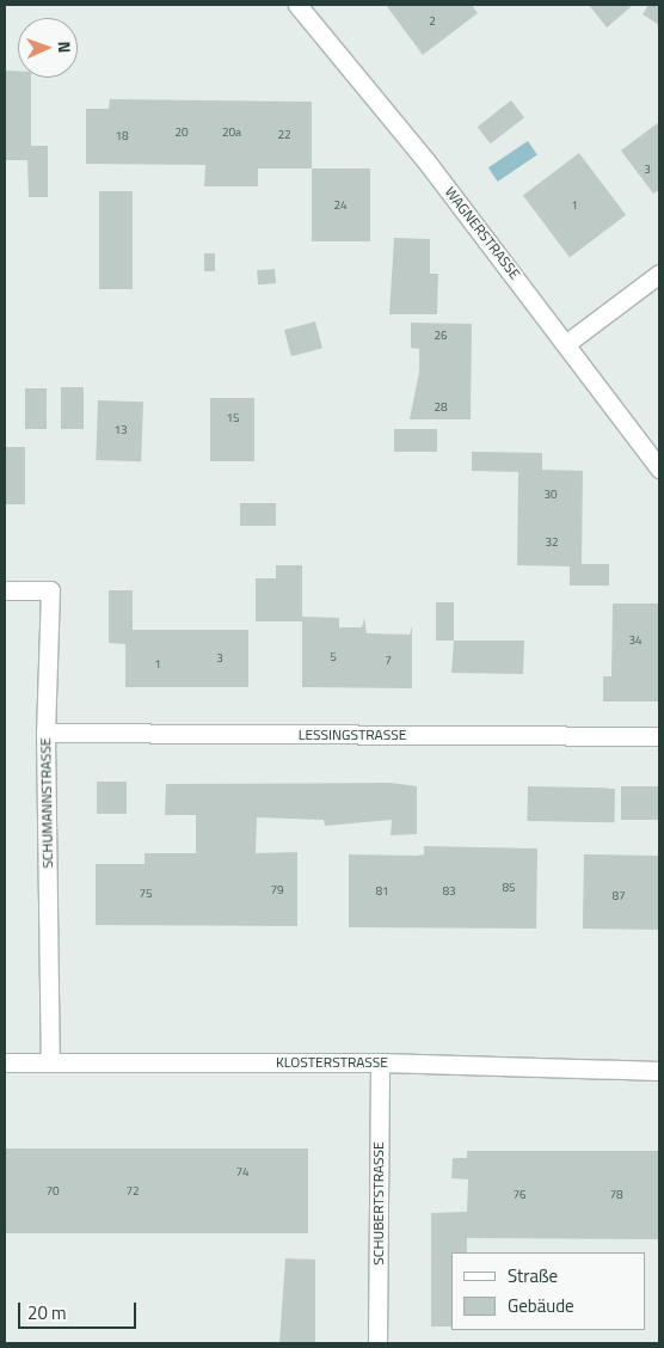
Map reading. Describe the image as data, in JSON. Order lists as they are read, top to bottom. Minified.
{"streets":{"street":["WAGNERSTRASSE","LESSINGSTRASSE","SCHUMANNSTRASSE","KLOSTERSTRASSE","SCHUBERTSTRASSE"]},"crossings":[["LESSINGSTRASSE","SCHUMANNSTRASSE"],["SCHUMANNSTRASSE","KLOSTERSTRASSE"],["KLOSTERSTRASSE","SCHUBERTSTRASSE"]],"house_numbers":["2","20","20a","22","18","3","24","1","26","28","15","13","30","32","34","5","3","7","1","85","79","81","83","75","87","74","70","72","76","78"],"legend":["Straße","Gebäude"],"scale_bar":"20 m","north":"right"}
